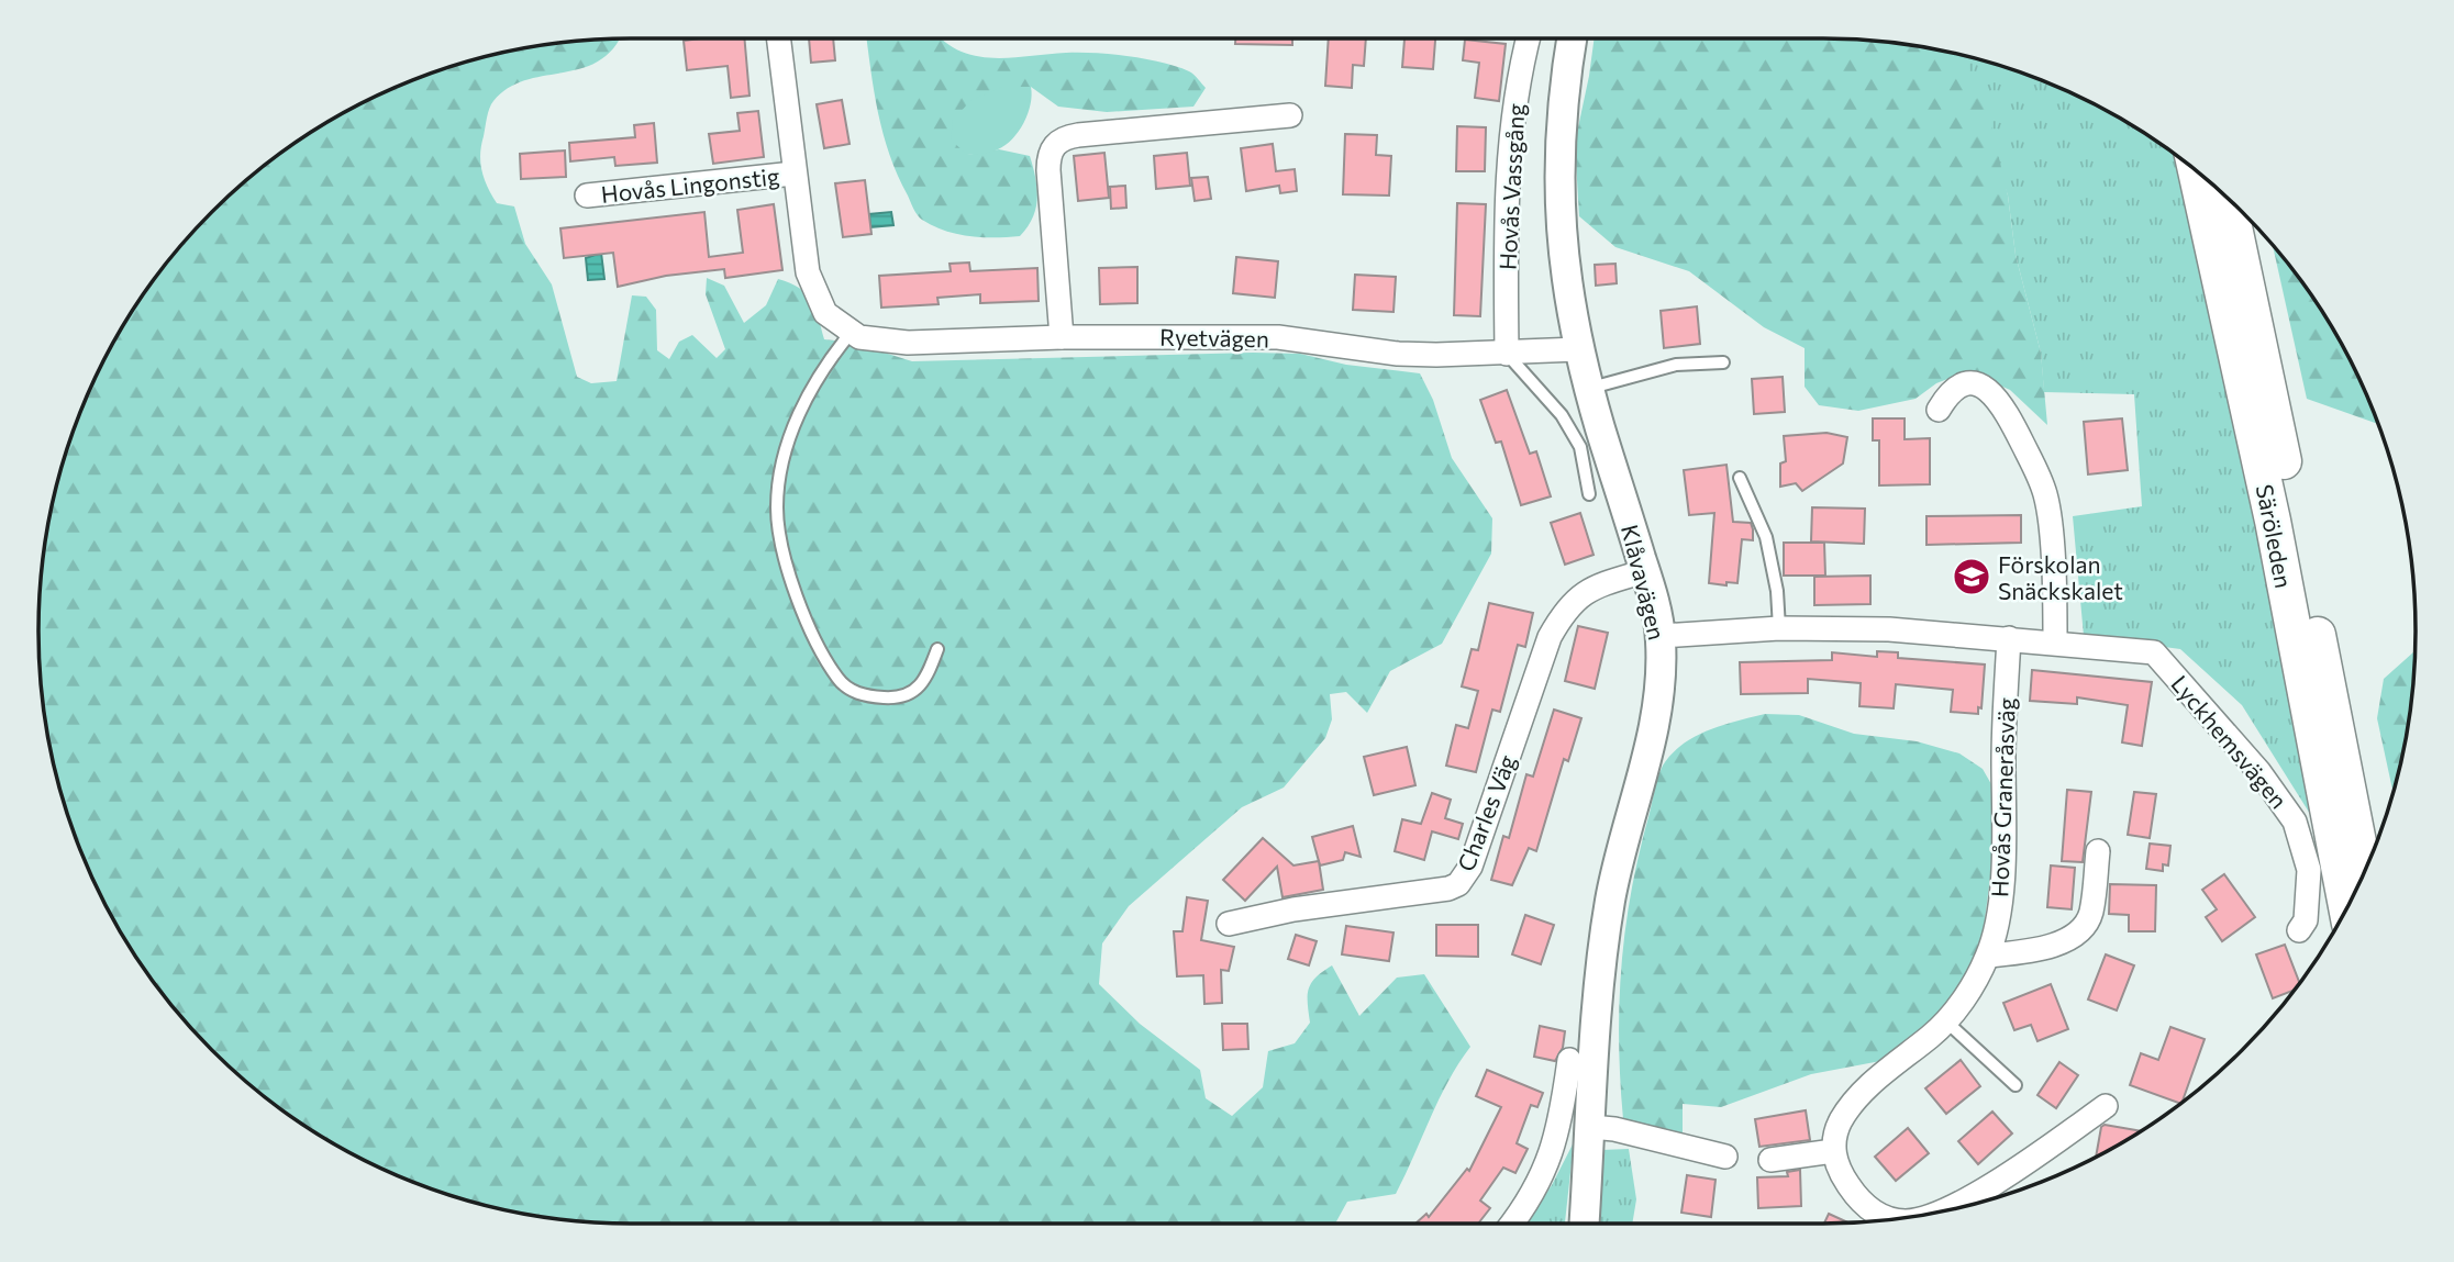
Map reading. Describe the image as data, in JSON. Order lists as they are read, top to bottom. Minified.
{"streets":{"main road":["Säröleden"],"street":["Hovås Lingonstig","Hovås Vassgång","Ryetvägen","Klåvavägen","Lyckhemsvägen","Hovås Graneråsväg","Charles Väg"]},"crossings":[["Hovås Lingonstig","Ryetvägen"],["Hovås Vassgång","Ryetvägen"],["Ryetvägen","Klåvavägen"],["Klåvavägen","Lyckhemsvägen"],["Klåvavägen","Charles Väg"],["Lyckhemsvägen","Hovås Graneråsväg"]],"places":{"school or university":["Förskolan Snäckskalet"]}}
